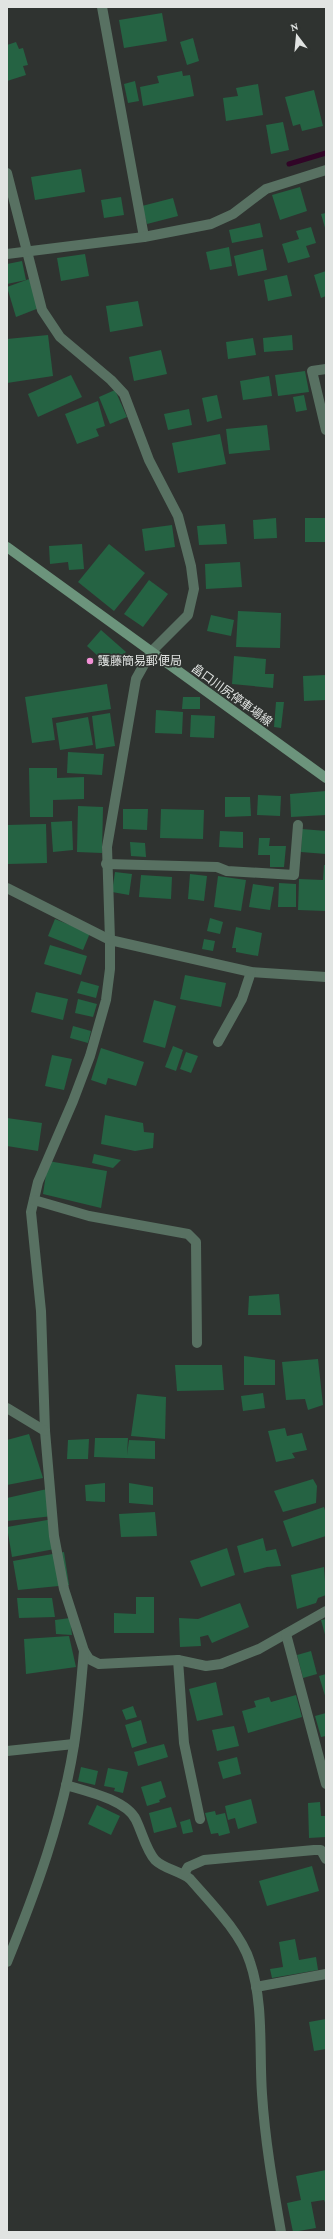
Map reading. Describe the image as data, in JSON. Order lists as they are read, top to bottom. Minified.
{"streets":{"main road":["畠口川尻停車場線"]},"places":["護藤簡易郵便局"],"north":"top"}
